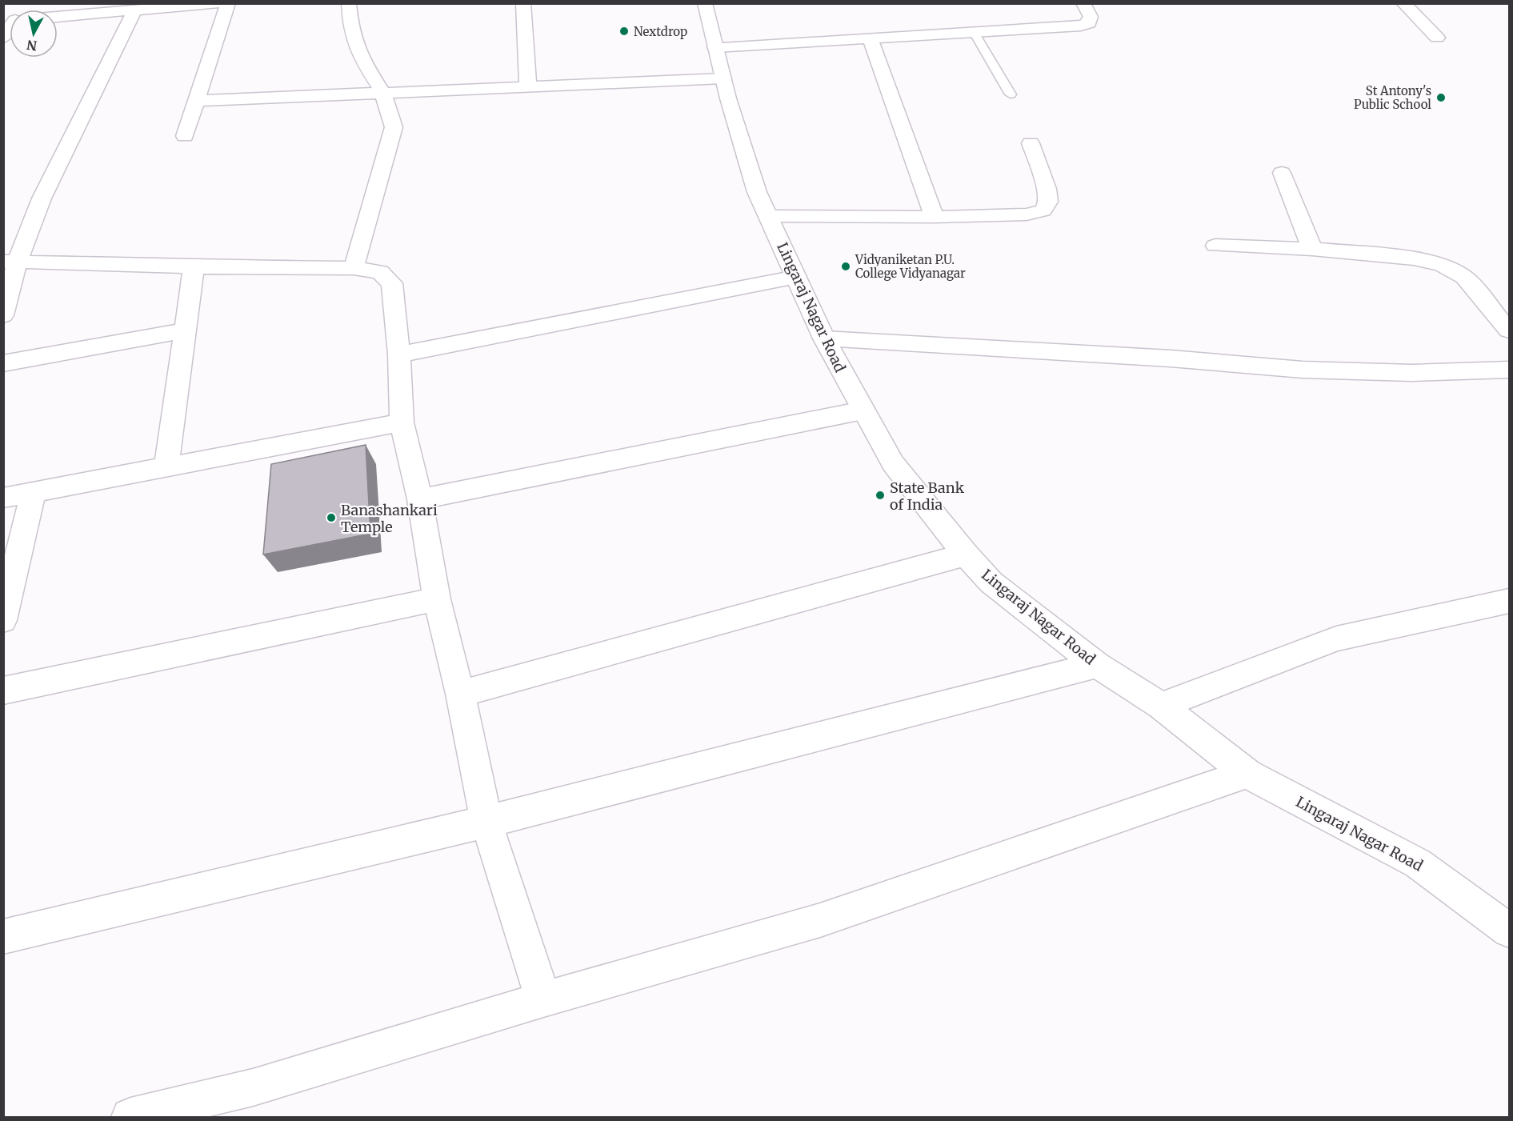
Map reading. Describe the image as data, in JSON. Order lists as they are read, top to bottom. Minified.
{"streets":{"street":["Lingaraj Nagar Road"]},"places":["Nextdrop","St Antony's Public School","Vidyaniketan P.U. College Vidyanagar","State Bank of India","Banashankari Temple"],"north":"bottom"}
